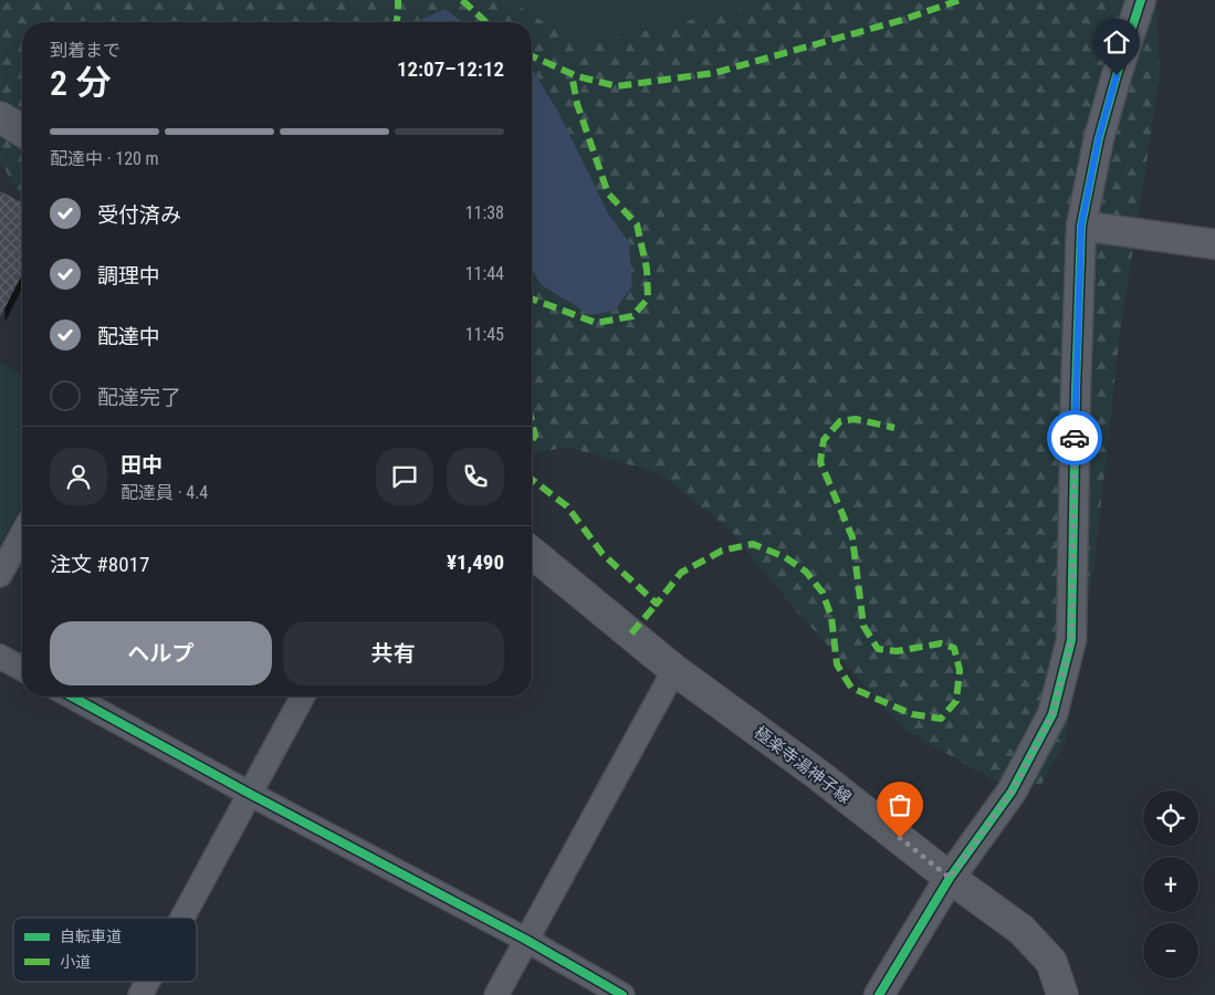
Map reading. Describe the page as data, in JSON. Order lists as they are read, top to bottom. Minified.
{"streets":{"main road":["極楽寺湯神子線"]},"legend":["自転車道","小道"],"page":{"heading":["2 分","到着まで","12:07–12:12"],"panel":["田中","配達員 · 4.4","注文 #8017","¥1,490"],"bar":"配達中 · 120 m","list":[["受付済み","11:38"],["調理中","11:44"],["配達中","11:45"],"配達完了"],"buttons":["ヘルプ","共有"],"map_buttons":["+","−"]}}
